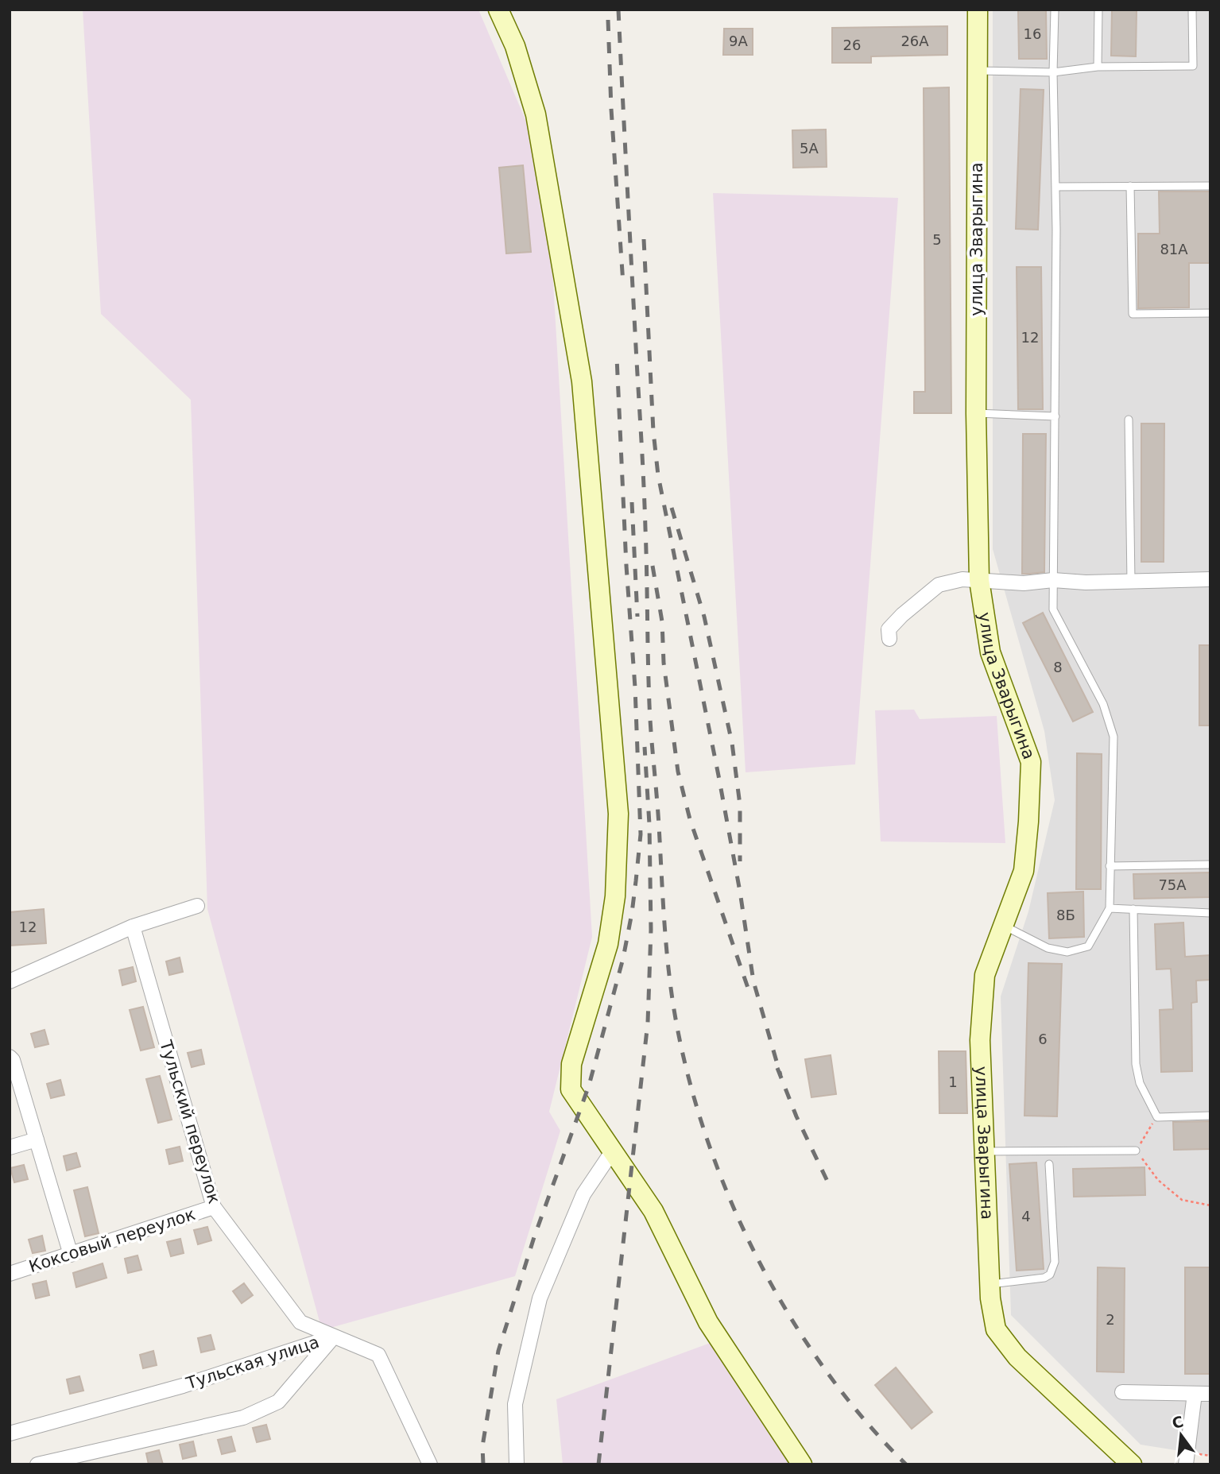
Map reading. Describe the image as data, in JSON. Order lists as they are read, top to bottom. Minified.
{"streets":{"street":["улица Зварыгина","Тульский переулок","Коксовый переулок","Тульская улица"]},"crossings":[["Тульский переулок","Коксовый переулок"],["Тульский переулок","Тульская улица"]],"house_numbers":["16","9А","26А","26","5А","5","81А","12","8","75А","8Б","12","6","1","4","2"],"north":"top"}
